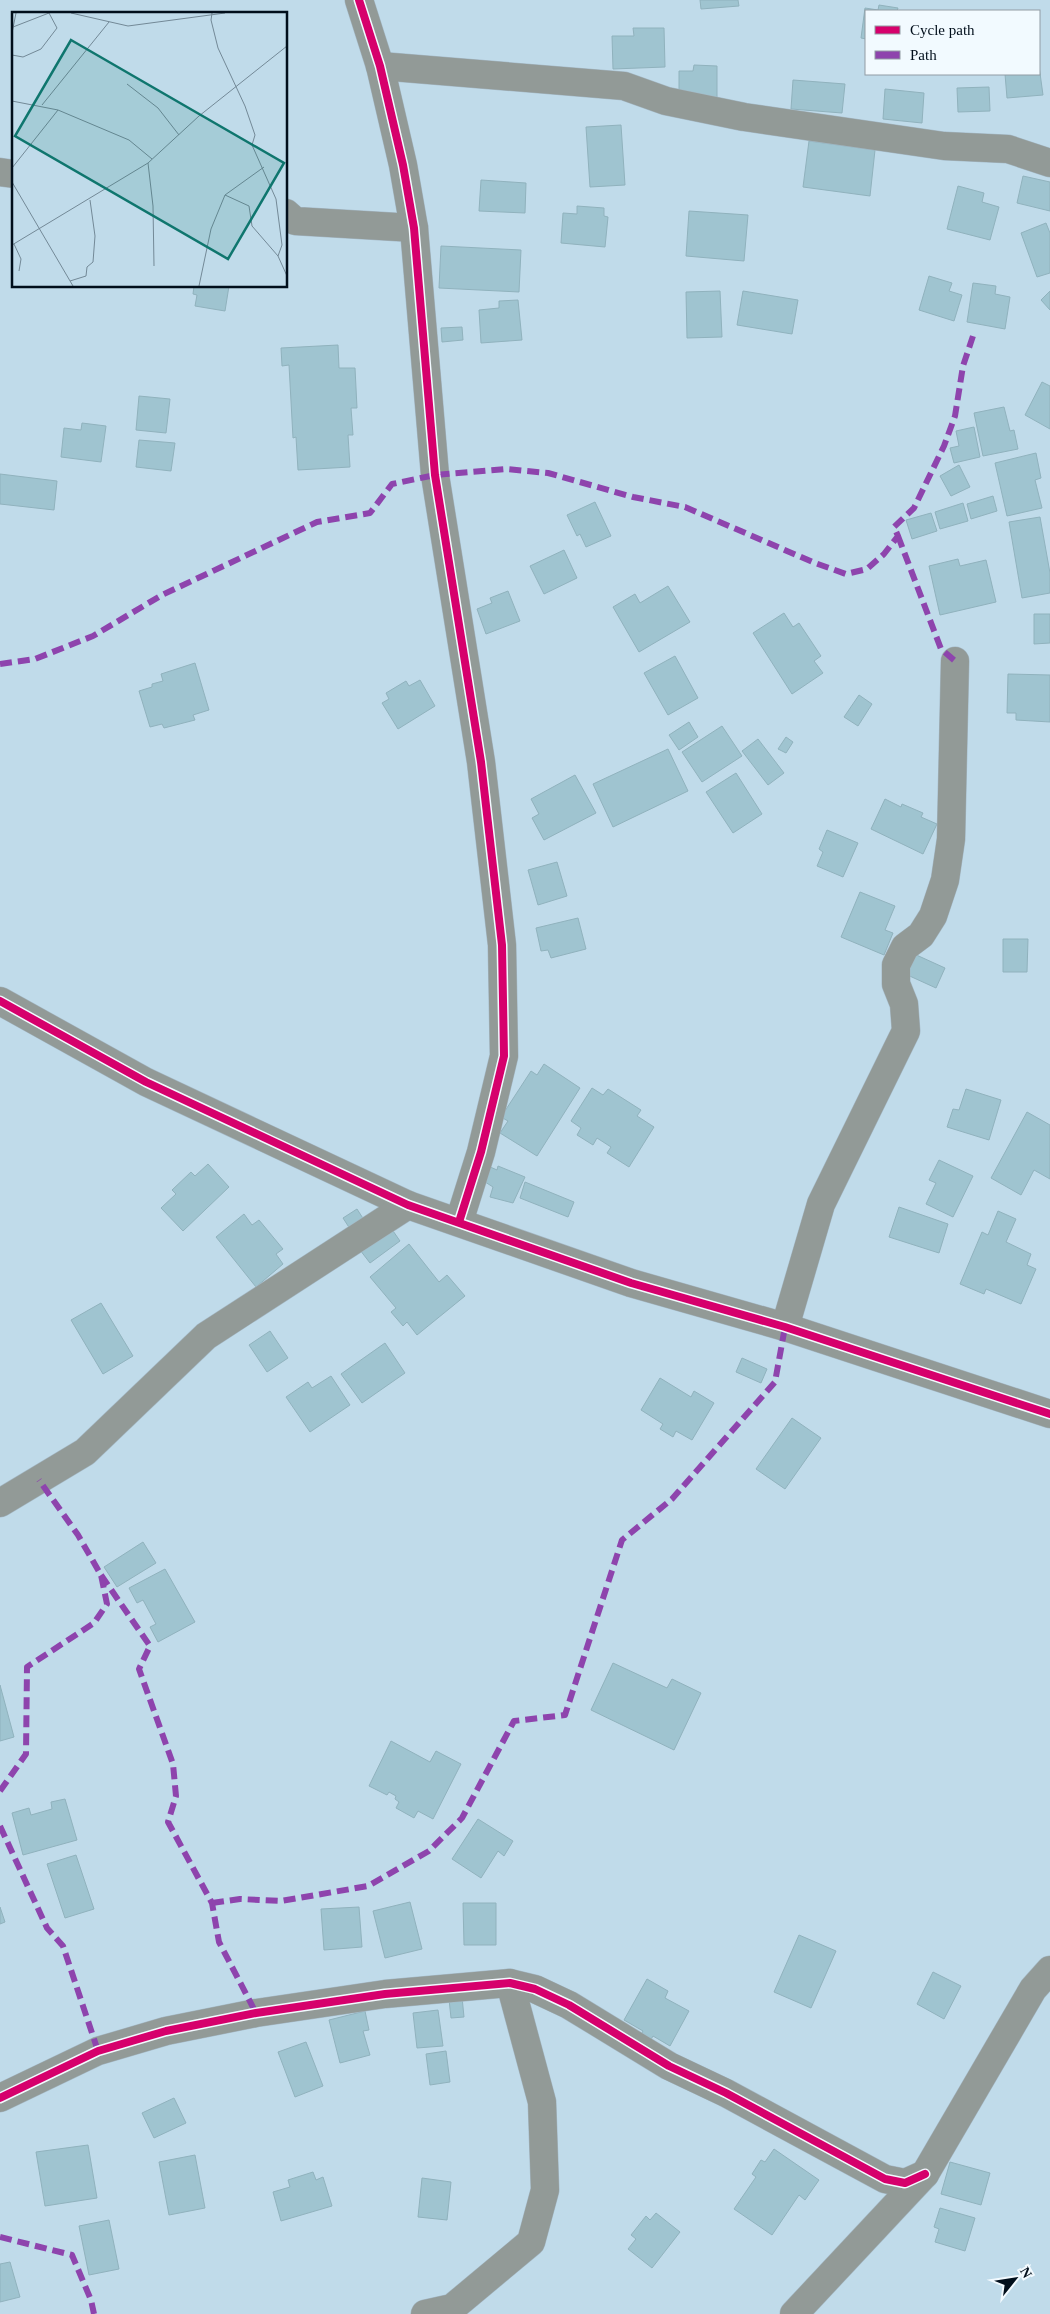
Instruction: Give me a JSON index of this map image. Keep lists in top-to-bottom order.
{
  "legend": ["Cycle path", "Path"],
  "north": "top right"
}
